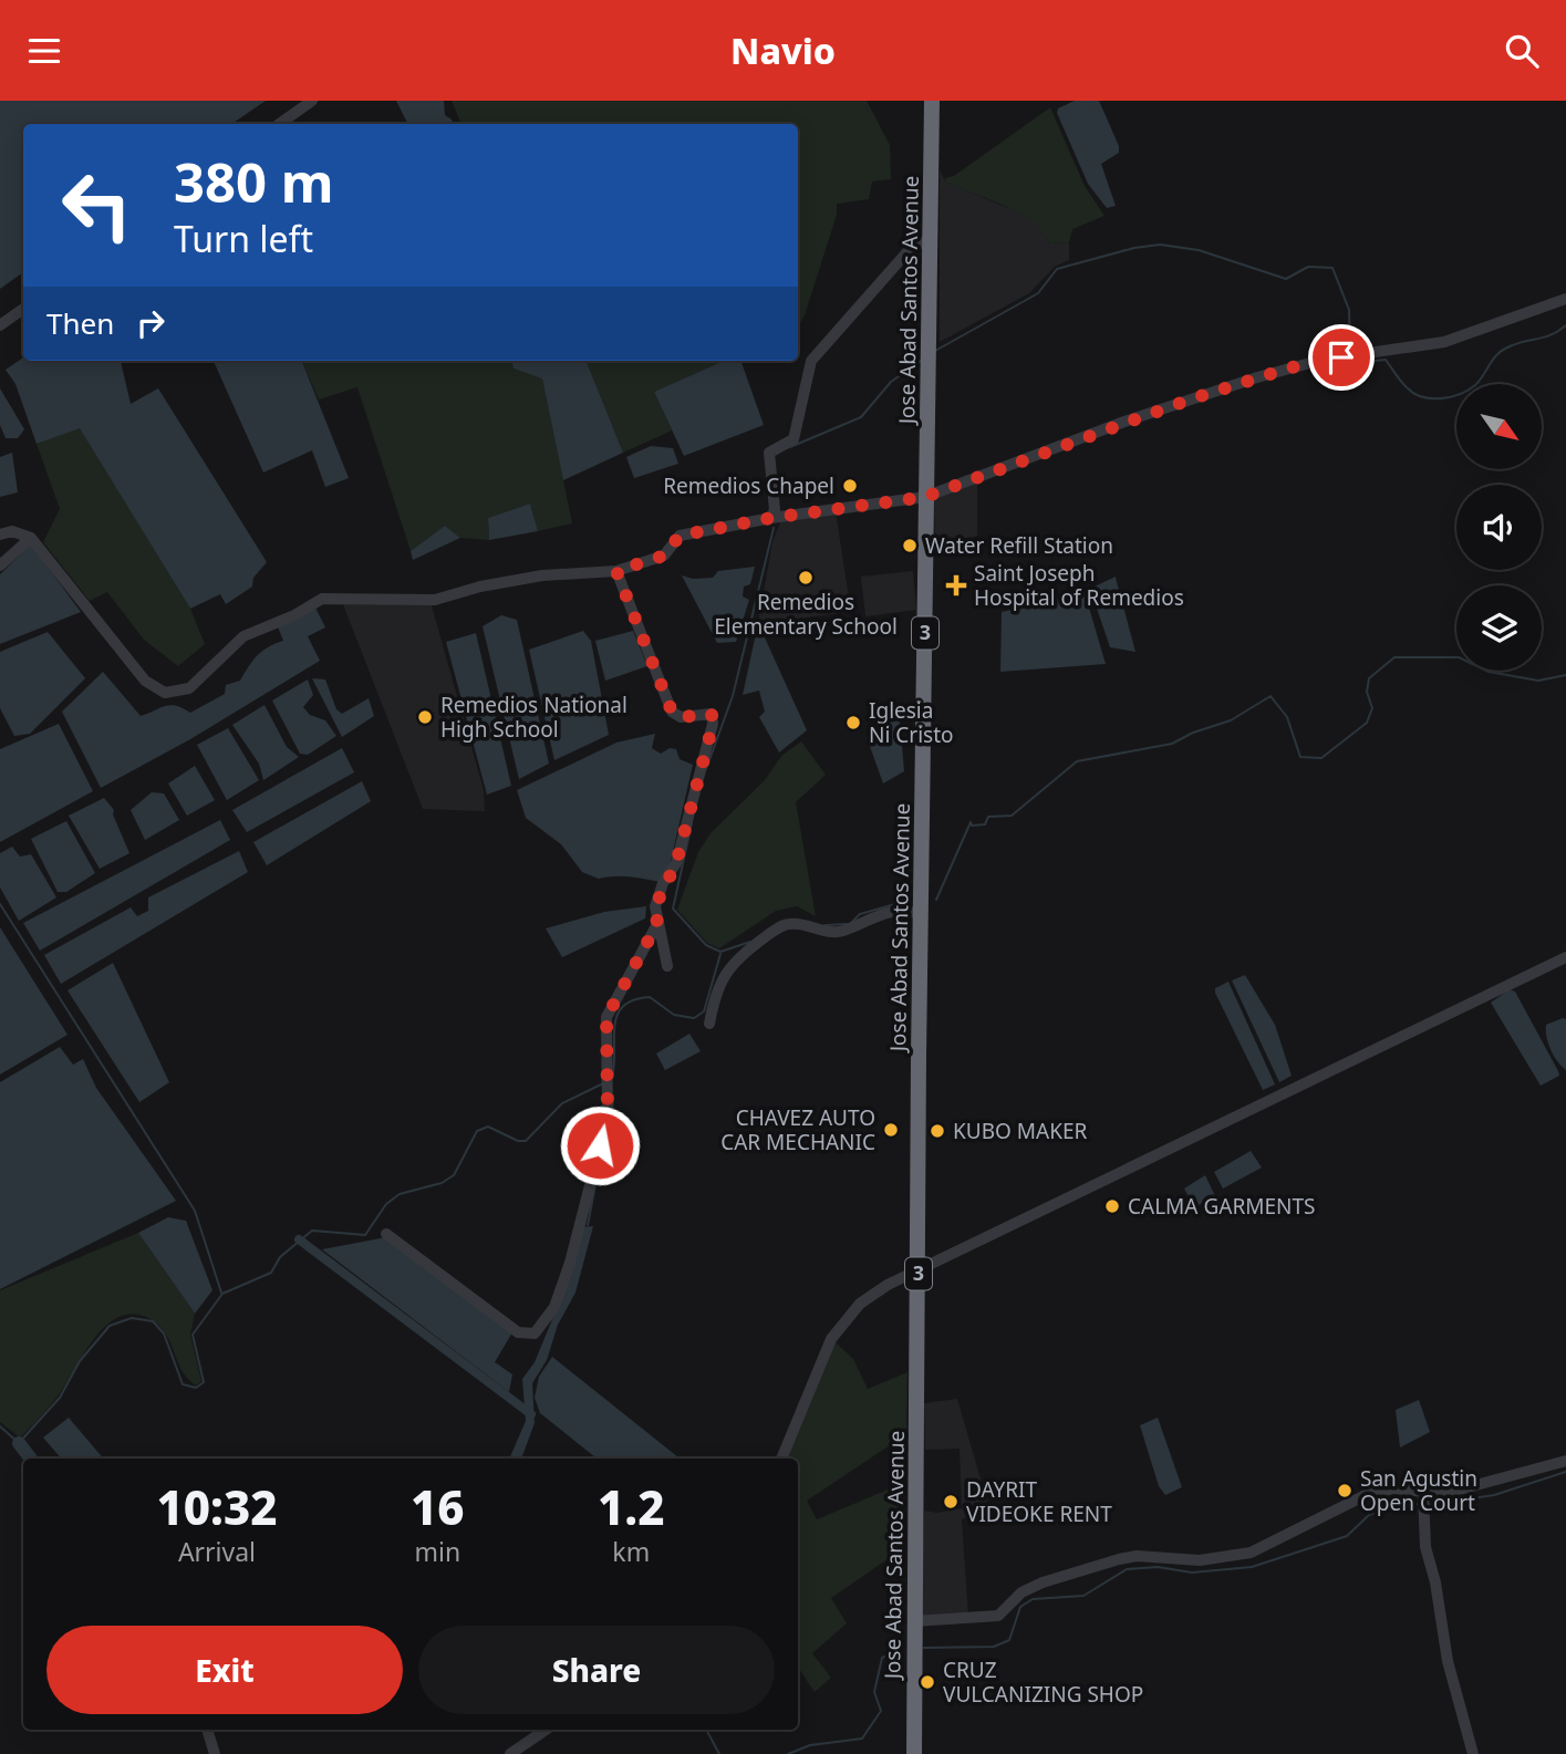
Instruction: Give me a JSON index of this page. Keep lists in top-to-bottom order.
{
  "streets": {
    "highway": ["Jose Abad Santos Avenue", "3"]
  },
  "places": {
    "other": [
      "Remedios Chapel",
      "Water Refill Station",
      "Remedios Elementary School",
      "Remedios National High School",
      "Iglesia Ni Cristo",
      "CHAVEZ AUTO CAR MECHANIC",
      "KUBO MAKER",
      "CALMA GARMENTS",
      "San Agustin Open Court",
      "DAYRIT VIDEOKE RENT",
      "CRUZ VULCANIZING SHOP"
    ],
    "health": ["Saint Joseph Hospital of Remedios"]
  },
  "north": "bottom right",
  "page": {
    "header": "Navio",
    "turn": ["380 m", "Turn left"],
    "then": "Then",
    "eta": [
      "10:32",
      "Arrival",
      "16",
      "min",
      "1.2",
      "km"
    ],
    "buttons": ["Exit", "Share"]
  }
}
